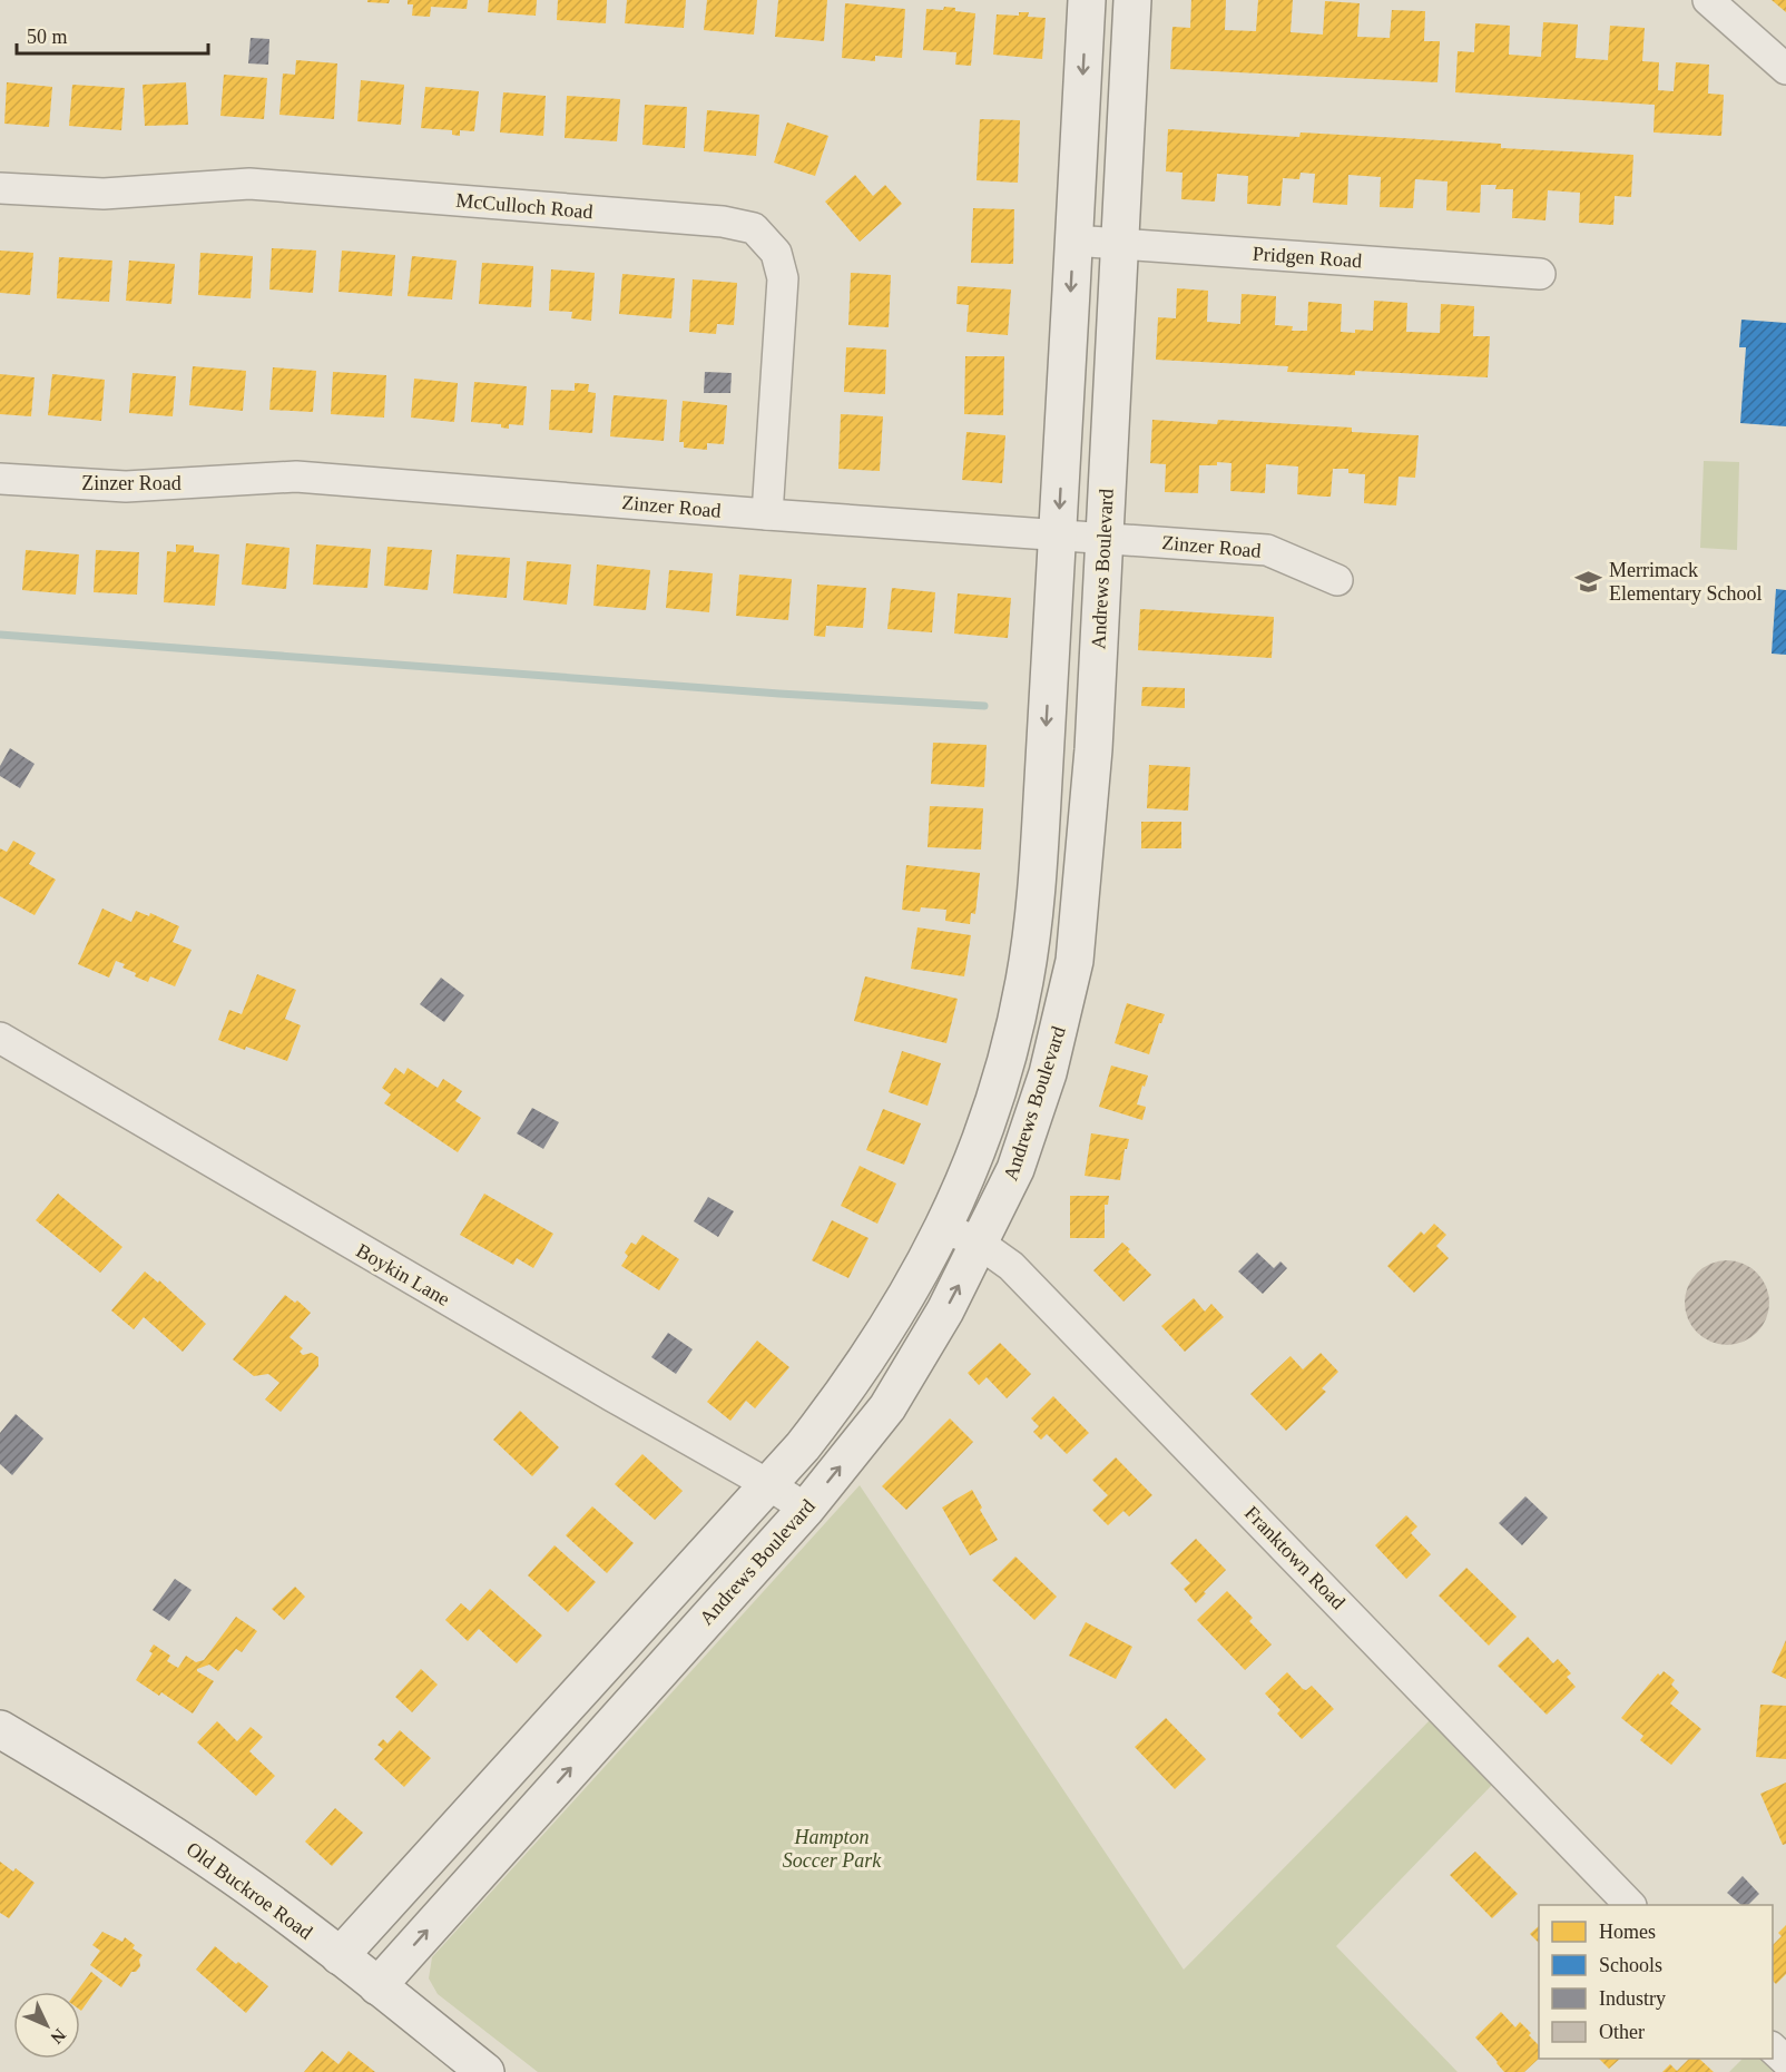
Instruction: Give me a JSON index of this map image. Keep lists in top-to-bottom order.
{
  "streets": {
    "street": [
      "McCulloch Road",
      "Pridgen Road",
      "Zinzer Road",
      "Andrews Boulevard",
      "Boykin Lane",
      "Franktown Road",
      "Old Buckroe Road"
    ]
  },
  "crossings": [
    ["McCulloch Road", "Zinzer Road"],
    ["Pridgen Road", "Andrews Boulevard"],
    ["Zinzer Road", "Andrews Boulevard"],
    ["Andrews Boulevard", "Boykin Lane"],
    ["Andrews Boulevard", "Franktown Road"],
    ["Andrews Boulevard", "Old Buckroe Road"]
  ],
  "parks": ["Hampton Soccer Park"],
  "places": {
    "school or university": ["Merrimack Elementary School"]
  },
  "legend": [
    "Homes",
    "Schools",
    "Industry",
    "Other"
  ],
  "scale_bar": "50 m",
  "north": "bottom right"
}
